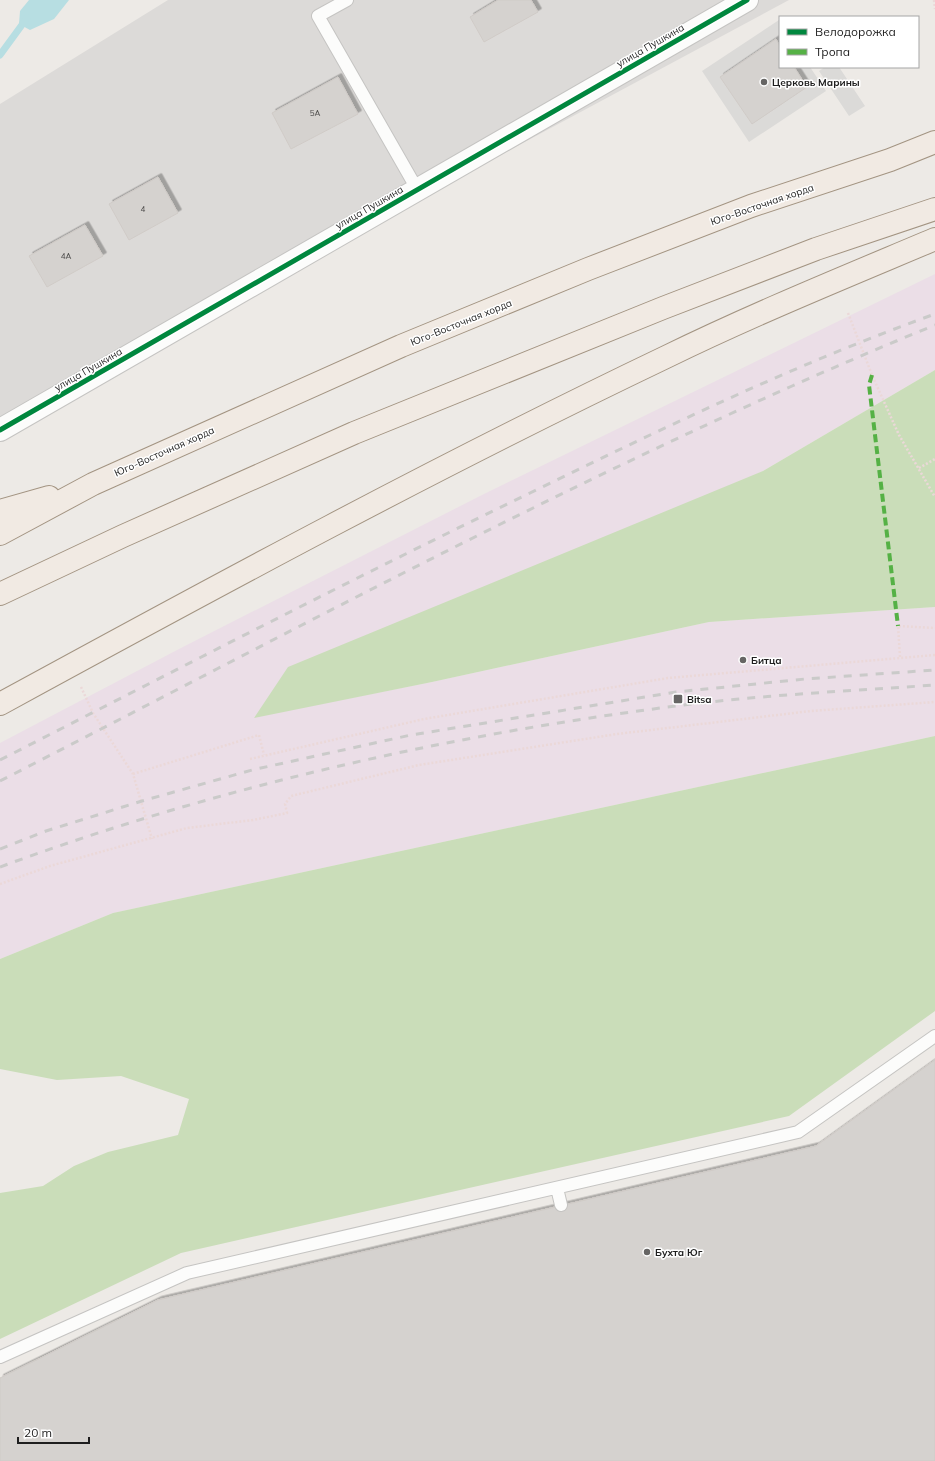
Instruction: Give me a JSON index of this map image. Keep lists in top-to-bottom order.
{
  "streets": {
    "main road": ["Юго-Восточная хорда"],
    "street": ["улица Пушкина"]
  },
  "places": {
    "other": ["Церковь Марины", "Битца", "Бухта Юг"],
    "transit": ["Bitsa"]
  },
  "house_numbers": ["5А", "4", "4А"],
  "legend": ["Велодорожка", "Тропа"],
  "scale_bar": "20 m"
}
